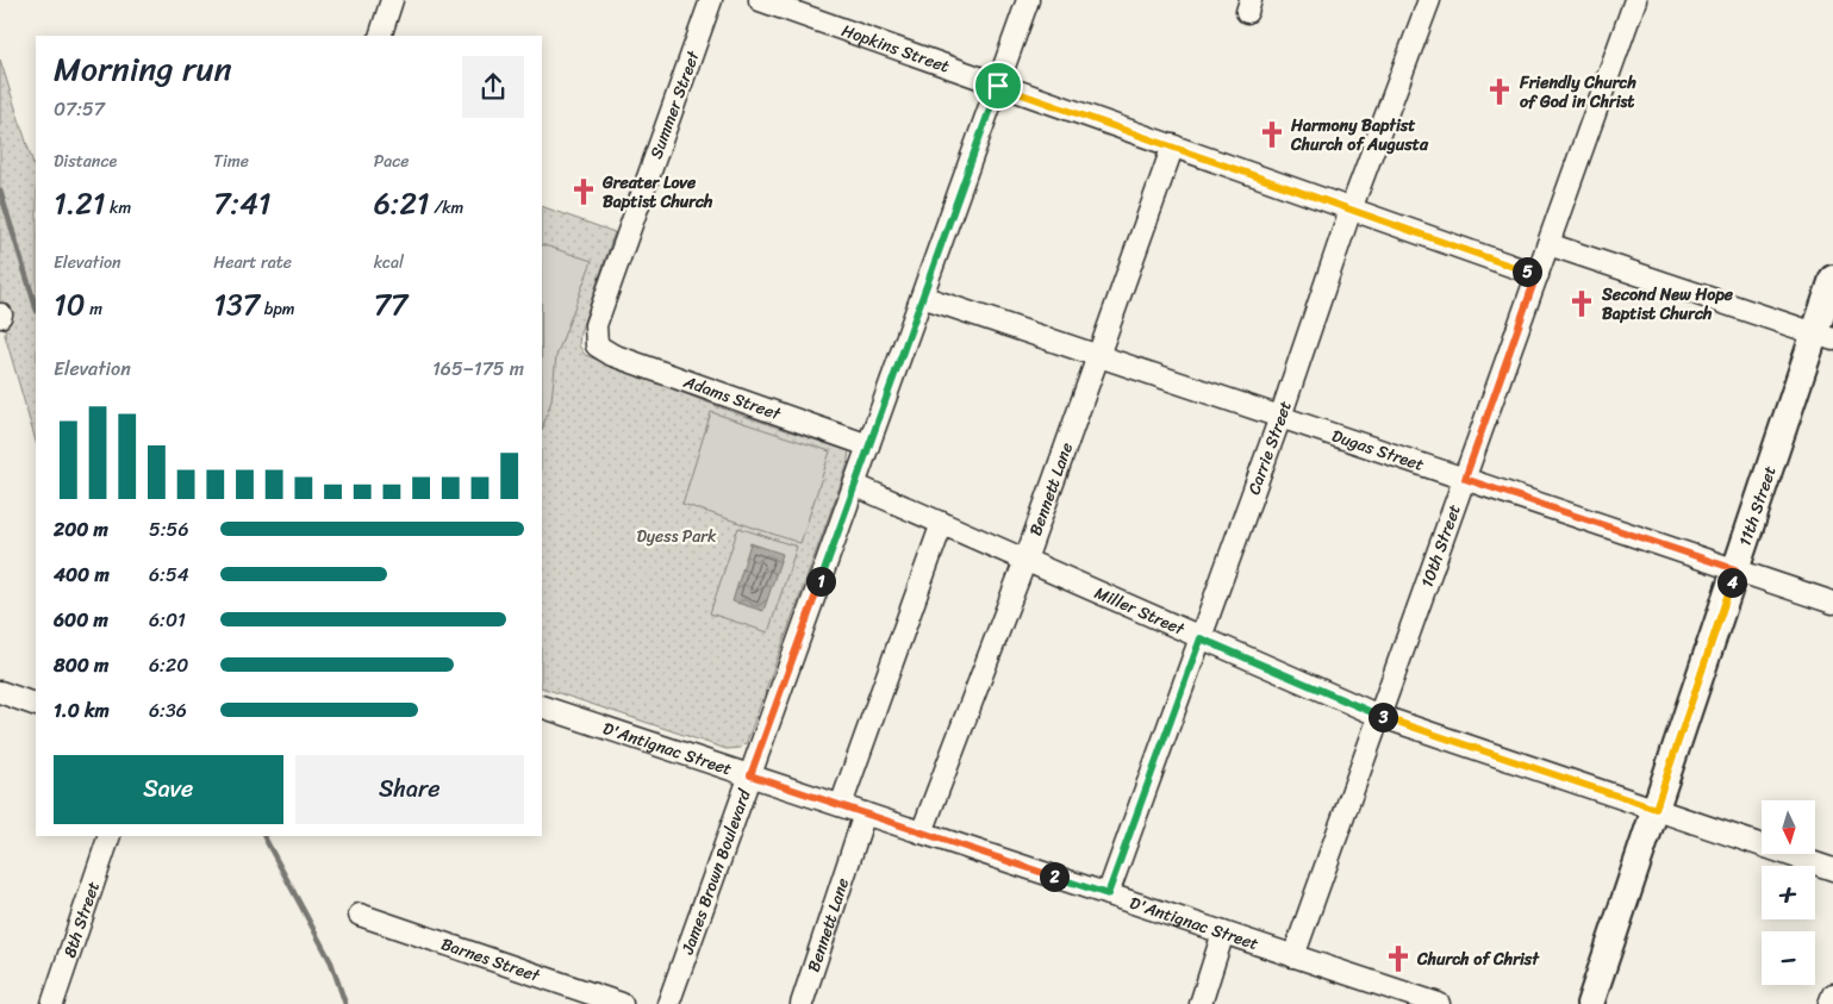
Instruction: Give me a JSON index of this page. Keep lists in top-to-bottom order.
{
  "streets": {
    "main road": ["11th Street"],
    "street": [
      "Hopkins Street",
      "Summer Street",
      "Adams Street",
      "Carrie Street",
      "Dugas Street",
      "Bennett Lane",
      "10th Street",
      "Miller Street",
      "D'Antignac Street",
      "James Brown Boulevard",
      "8th Street",
      "Barnes Street"
    ]
  },
  "crossings": [
    ["Hopkins Street", "Carrie Street"],
    ["Hopkins Street", "Bennett Lane"],
    ["Hopkins Street", "10th Street"],
    ["Hopkins Street", "James Brown Boulevard"],
    ["Summer Street", "Adams Street"],
    ["Adams Street", "James Brown Boulevard"],
    ["Carrie Street", "Dugas Street"],
    ["Carrie Street", "Miller Street"],
    ["Carrie Street", "D'Antignac Street"],
    ["Dugas Street", "Bennett Lane"],
    ["Dugas Street", "11th Street"],
    ["Dugas Street", "10th Street"],
    ["Dugas Street", "James Brown Boulevard"],
    ["Bennett Lane", "Miller Street"],
    ["Bennett Lane", "D'Antignac Street"],
    ["11th Street", "Miller Street"],
    ["10th Street", "Miller Street"],
    ["10th Street", "D'Antignac Street"],
    ["Miller Street", "James Brown Boulevard"],
    ["D'Antignac Street", "James Brown Boulevard"]
  ],
  "parks": ["Dyess Park"],
  "places": {
    "church": [
      "Friendly Church of God in Christ",
      "Harmony Baptist Church of Augusta",
      "Greater Love Baptist Church",
      "Second New Hope Baptist Church",
      "Church of Christ"
    ]
  },
  "north": "bottom",
  "page": {
    "heading": ["Morning run", "07:57"],
    "stats": [
      ["Distance", "1.21 km"],
      ["Time", "7:41"],
      ["Pace", "6:21 /km"],
      ["Elevation", "10 m"],
      ["Heart rate", "137 bpm"],
      ["kcal", "77"]
    ],
    "pins": [
      "5",
      "1",
      "4",
      "3",
      "2"
    ],
    "chart": ["Elevation", "165–175 m"],
    "list": [
      {
        "name": "200 m",
        "note": "5:56"
      },
      {
        "name": "400 m",
        "note": "6:54"
      },
      {
        "name": "600 m",
        "note": "6:01"
      },
      {
        "name": "800 m",
        "note": "6:20"
      },
      {
        "name": "1.0 km",
        "note": "6:36"
      }
    ],
    "buttons": ["Save", "Share"],
    "map_buttons": ["+", "−"]
  }
}
